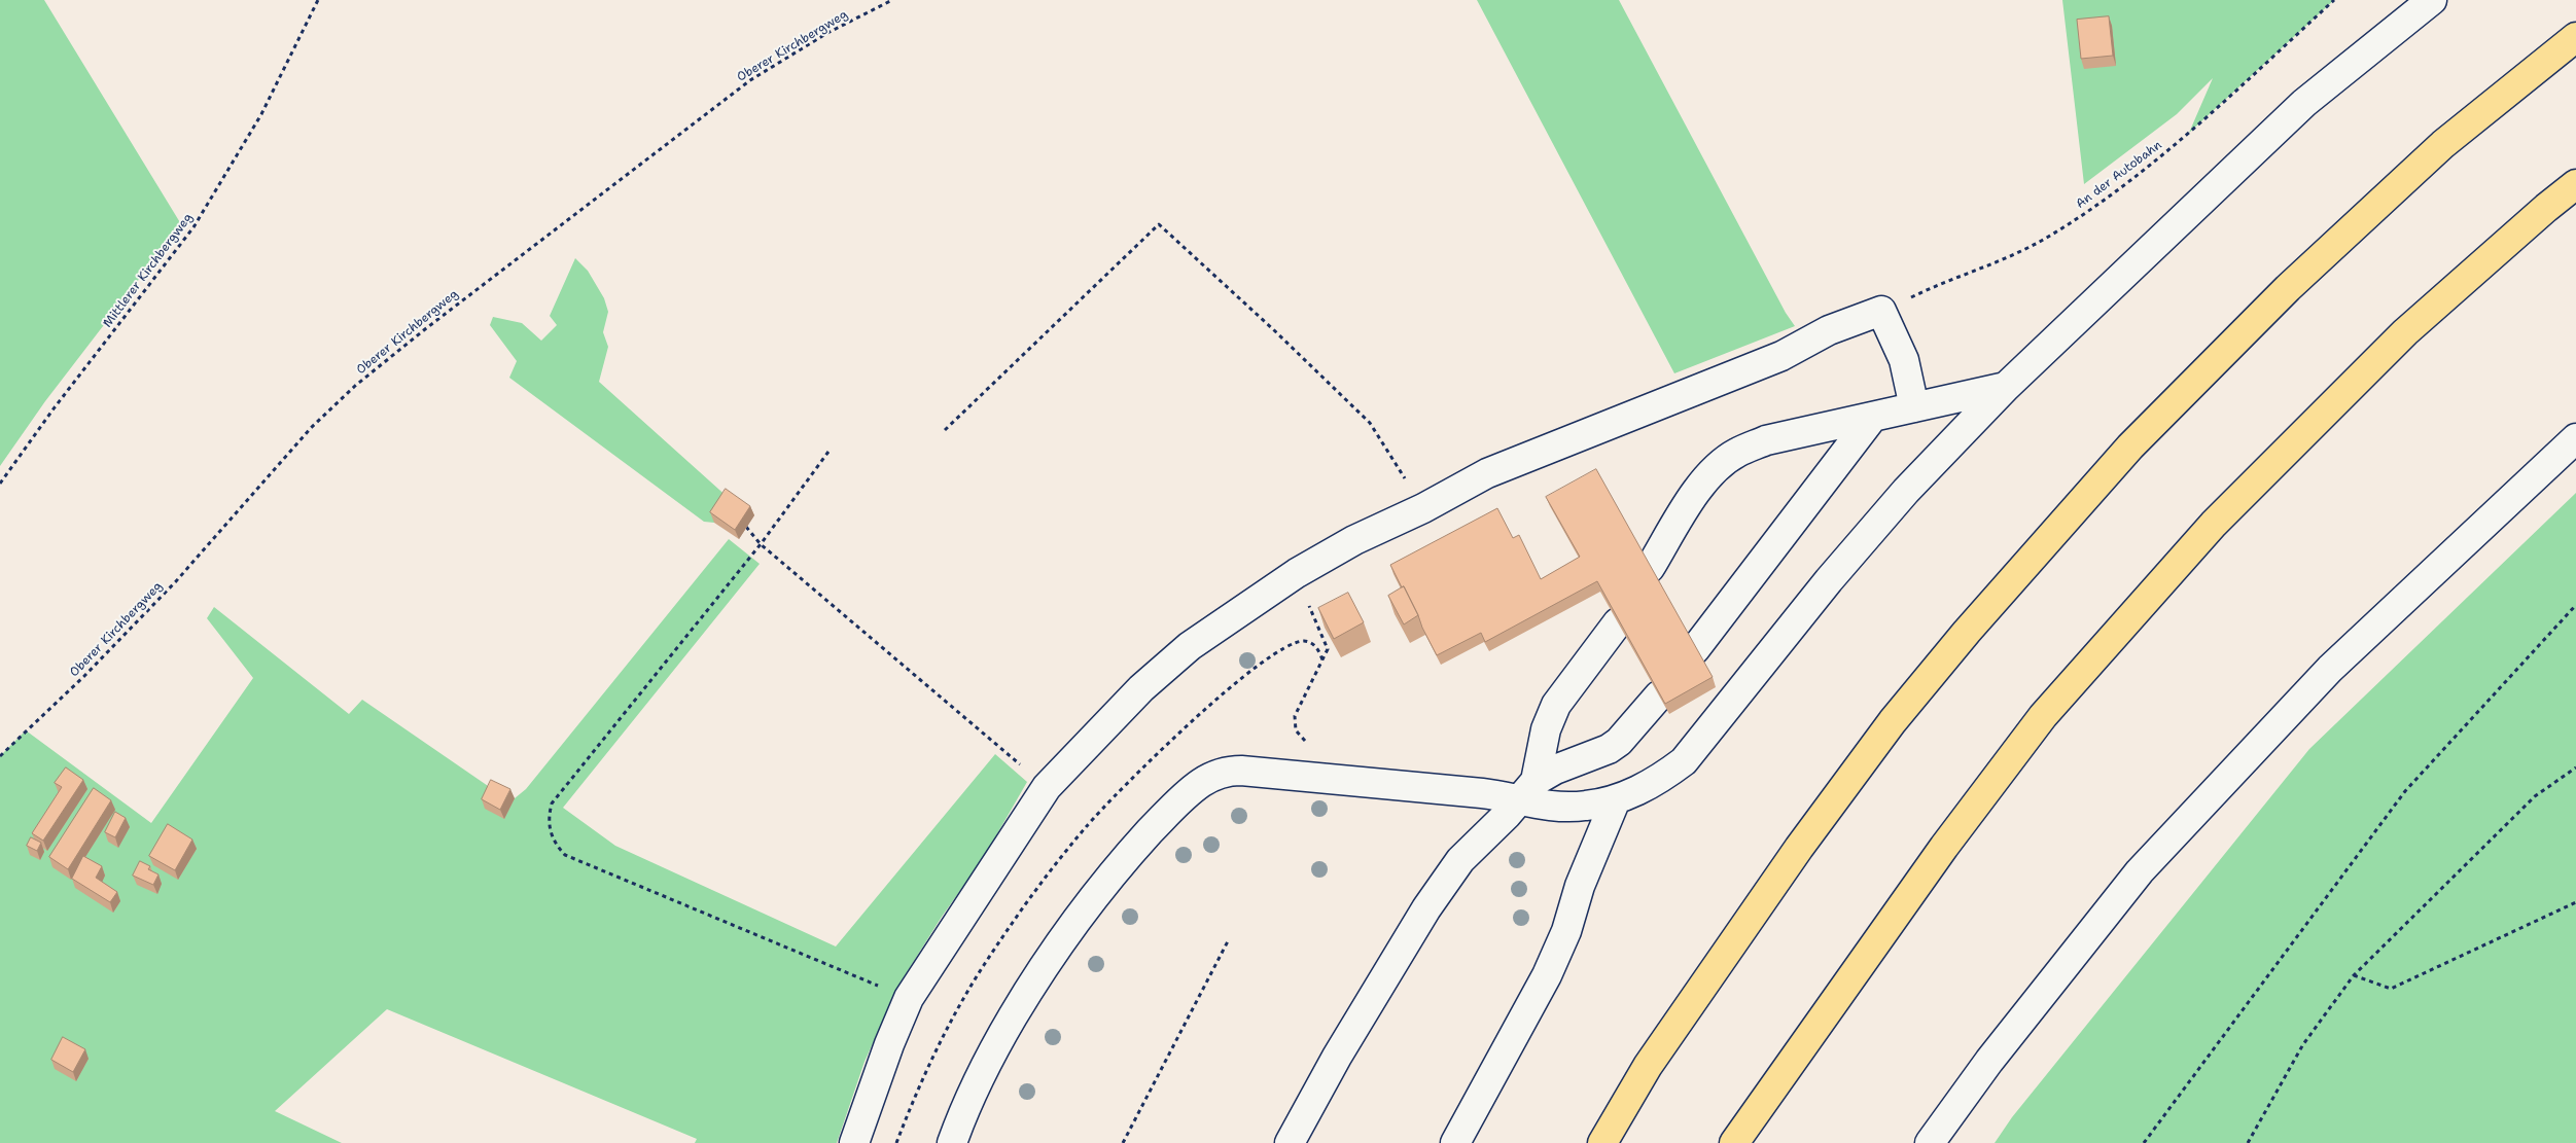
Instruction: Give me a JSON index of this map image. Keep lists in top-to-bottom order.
{
  "streets": {
    "path": ["Oberer Kirchbergweg", "An der Autobahn", "Mittlerer Kirchbergweg"]
  }
}
